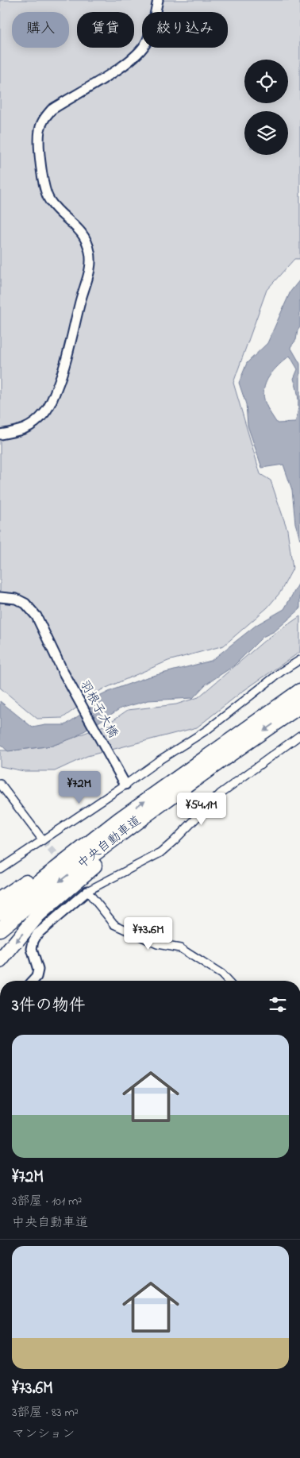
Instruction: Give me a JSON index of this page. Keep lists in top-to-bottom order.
{
  "streets": {
    "highway": ["中央自動車道"],
    "street": ["羽根子大橋"]
  },
  "page": {
    "chip": ["購入", "賃貸", "絞り込み"],
    "price": ["¥72M", "¥54.1M", "¥73.6M"],
    "heading": "3件の物件",
    "list": [
      {
        "name": "¥72M",
        "note": "3部屋 · 101 m² · 中央自動車道"
      },
      {
        "name": "¥73.6M",
        "note": "3部屋 · 83 m² · マンション"
      }
    ]
  }
}
